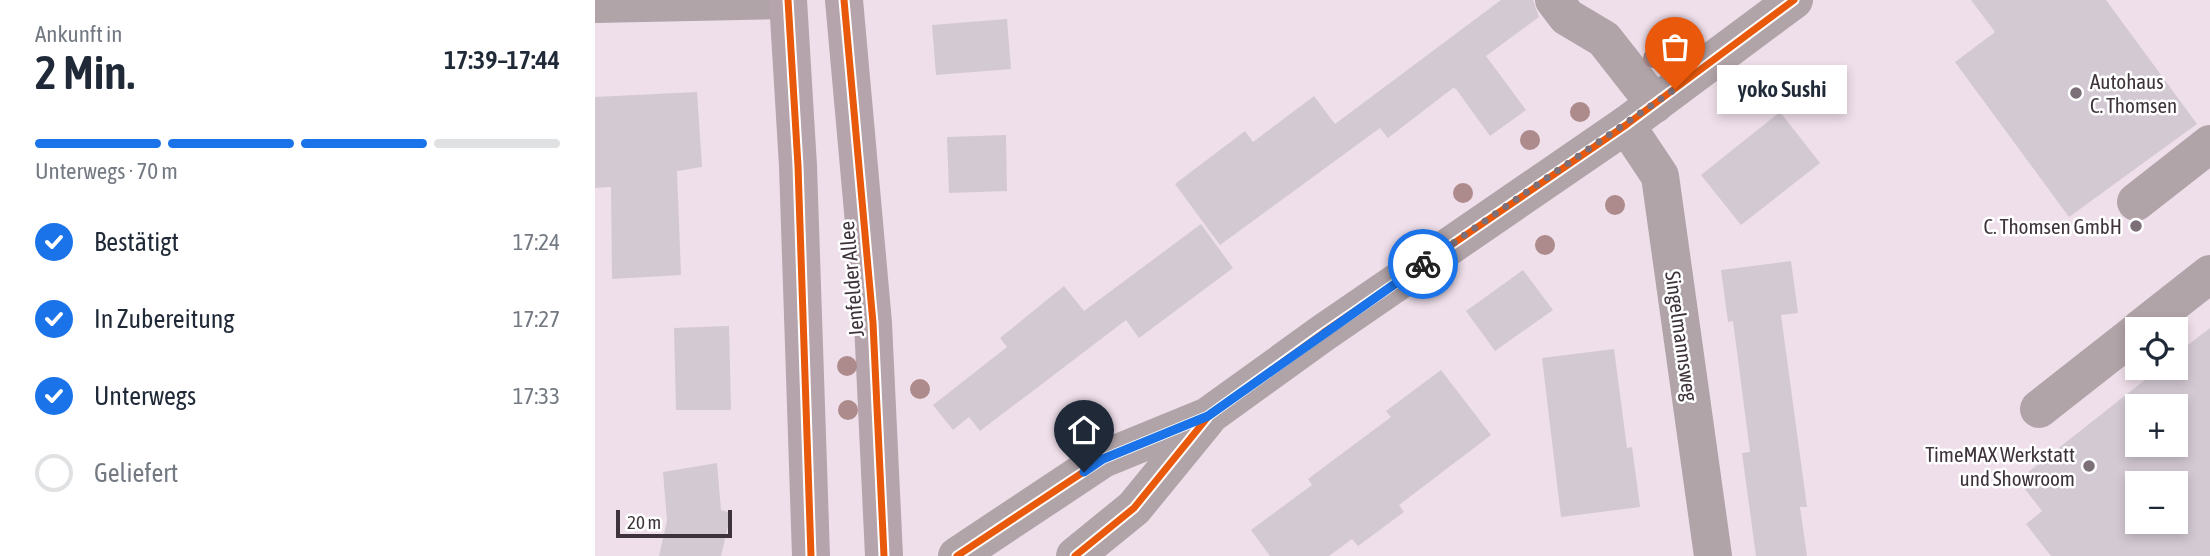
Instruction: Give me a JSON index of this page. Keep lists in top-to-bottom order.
{
  "streets": {
    "main road": ["Jenfelder Allee"],
    "street": ["Singelmannsweg"]
  },
  "places": [
    "yoko Sushi",
    "Autohaus C. Thomsen",
    "C. Thomsen GmbH",
    "TimeMAX Werkstatt und Showroom"
  ],
  "scale_bar": "20 m",
  "page": {
    "heading": ["2 Min.", "Ankunft in", "17:39–17:44"],
    "bubble": "yoko Sushi",
    "bar": "Unterwegs · 70 m",
    "list": [
      ["Bestätigt", "17:24"],
      ["In Zubereitung", "17:27"],
      ["Unterwegs", "17:33"],
      "Geliefert"
    ],
    "map_buttons": ["+", "−"],
    "scale": "20 m"
  }
}
